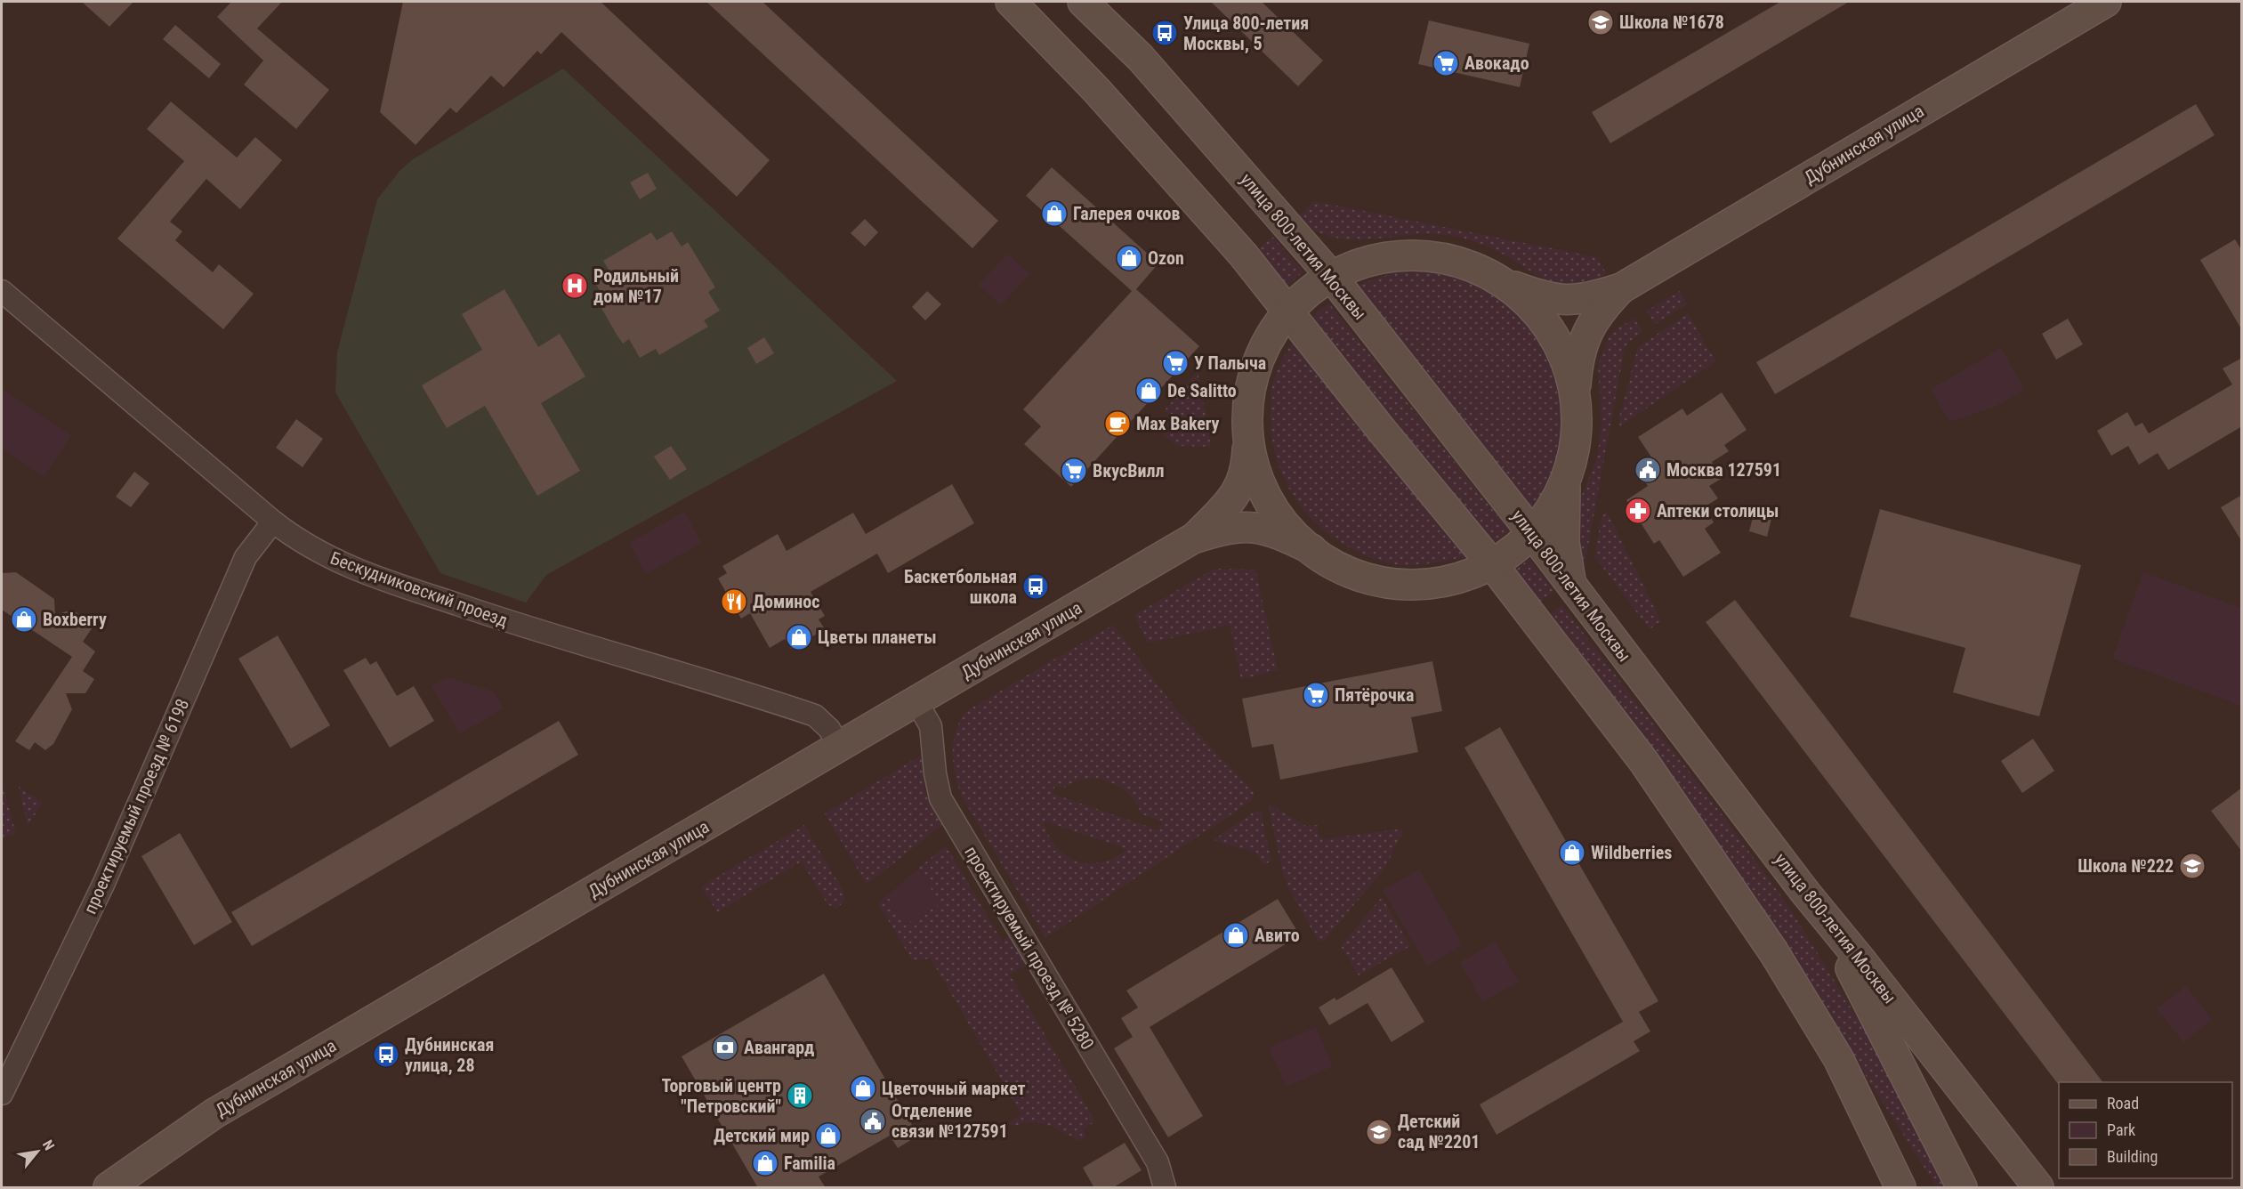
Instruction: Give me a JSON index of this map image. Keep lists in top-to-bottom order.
{
  "streets": {
    "main road": ["Дубнинская улица", "улица 800-летия Москвы"],
    "street": ["Бескудниковский проезд", "проектируемый проезд № 6198", "проектируемый проезд № 5280"]
  },
  "crossings": [
    ["Дубнинская улица", "Бескудниковский проезд"],
    ["Дубнинская улица", "проектируемый проезд № 5280"],
    ["Бескудниковский проезд", "проектируемый проезд № 6198"]
  ],
  "places": {
    "school or university": ["Школа №1678", "Школа №222", "Детский сад №2201"],
    "bus stop": ["Улица 800-летия Москвы, 5", "Баскетбольная школа", "Дубнинская улица, 28"],
    "supermarket": [
      "Авокадо",
      "У Палыча",
      "ВкусВилл",
      "Пятёрочка"
    ],
    "shop": [
      "Галерея очков",
      "Ozon",
      "De Salitto",
      "Boxberry",
      "Цветы планеты",
      "Wildberries",
      "Авито",
      "Цветочный маркет",
      "Детский мир",
      "Familia"
    ],
    "hospital": ["Родильный дом №17"],
    "cafe": ["Max Bakery"],
    "public building": ["Москва 127591", "Отделение связи №127591"],
    "pharmacy": ["Аптеки столицы"],
    "restaurant": ["Доминос"],
    "bank": ["Авангард"],
    "building": ["Торговый центр \"Петровский\""]
  },
  "legend": ["Road", "Park", "Building"],
  "north": "top right"
}
